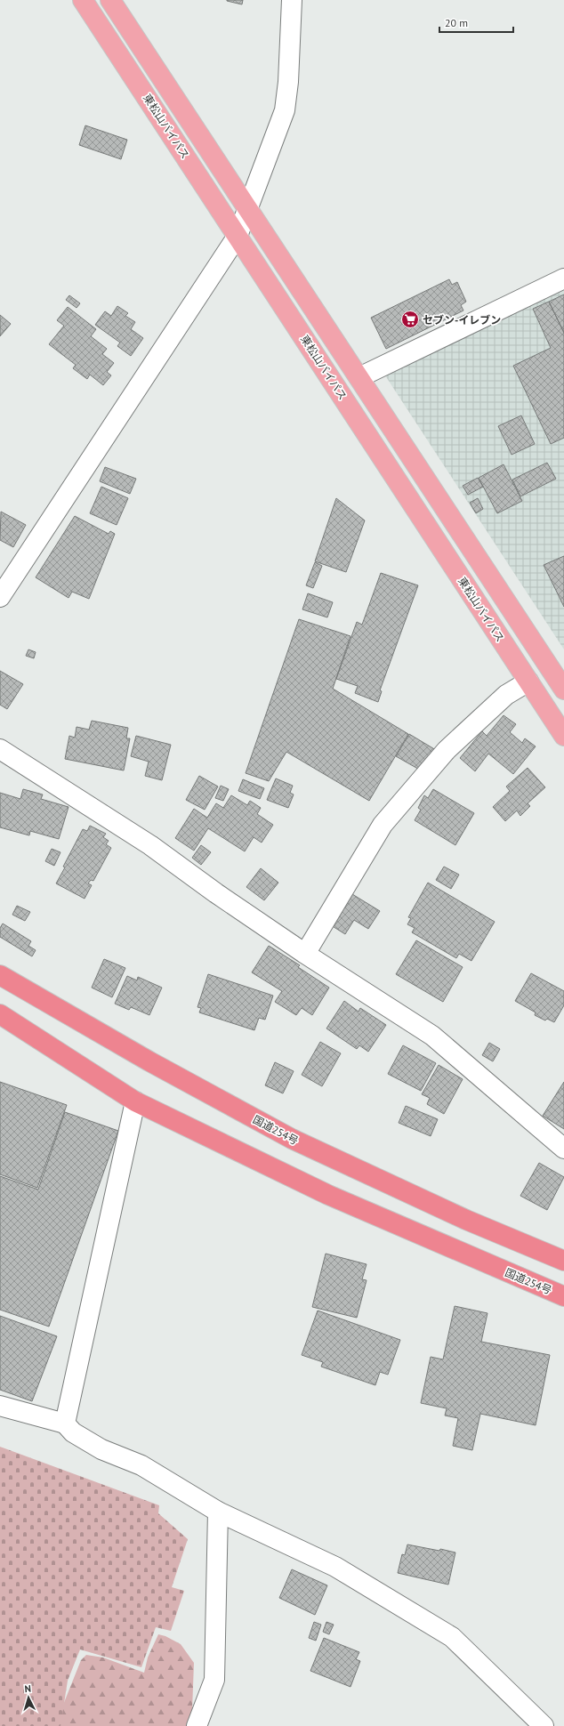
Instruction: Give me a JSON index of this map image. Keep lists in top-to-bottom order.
{
  "streets": {
    "highway": ["国道254号"],
    "main road": ["東松山バイパス"]
  },
  "places": {
    "supermarket": ["セブン-イレブン"]
  },
  "scale_bar": "20 m",
  "north": "top"
}
